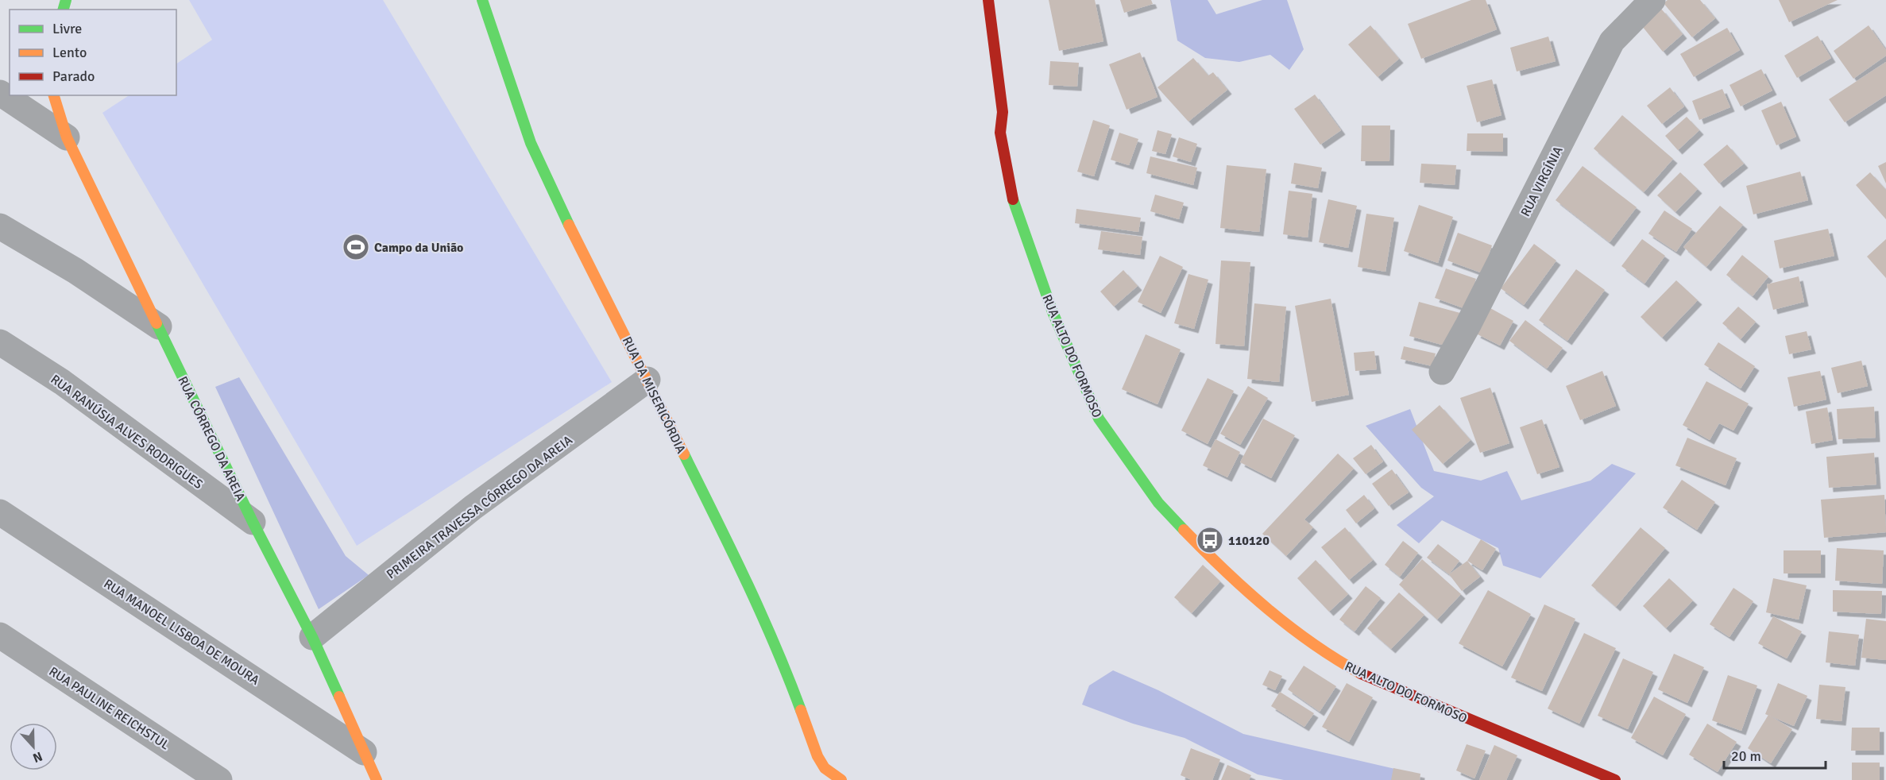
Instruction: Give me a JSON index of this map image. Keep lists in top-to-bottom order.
{
  "streets": {
    "street": [
      "RUA VIRGÍNIA",
      "RUA ALTO DO FORMOSO",
      "RUA DA MISERICÓRDIA",
      "RUA RANÚSIA ALVES RODRIGUES",
      "RUA CÓRREGO DA AREIA",
      "PRIMEIRA TRAVESSA CÓRREGO DA AREIA",
      "RUA MANOEL LISBOA DE MOURA",
      "RUA PAULINE REICHSTUL"
    ]
  },
  "crossings": [
    ["RUA DA MISERICÓRDIA", "PRIMEIRA TRAVESSA CÓRREGO DA AREIA"],
    ["RUA RANÚSIA ALVES RODRIGUES", "RUA CÓRREGO DA AREIA"],
    ["RUA CÓRREGO DA AREIA", "PRIMEIRA TRAVESSA CÓRREGO DA AREIA"],
    ["RUA CÓRREGO DA AREIA", "RUA MANOEL LISBOA DE MOURA"]
  ],
  "places": {
    "sports": ["Campo da União"],
    "bus stop": ["110120"]
  },
  "legend": ["Livre", "Lento", "Parado"],
  "scale_bar": "20 m",
  "north": "bottom"
}
